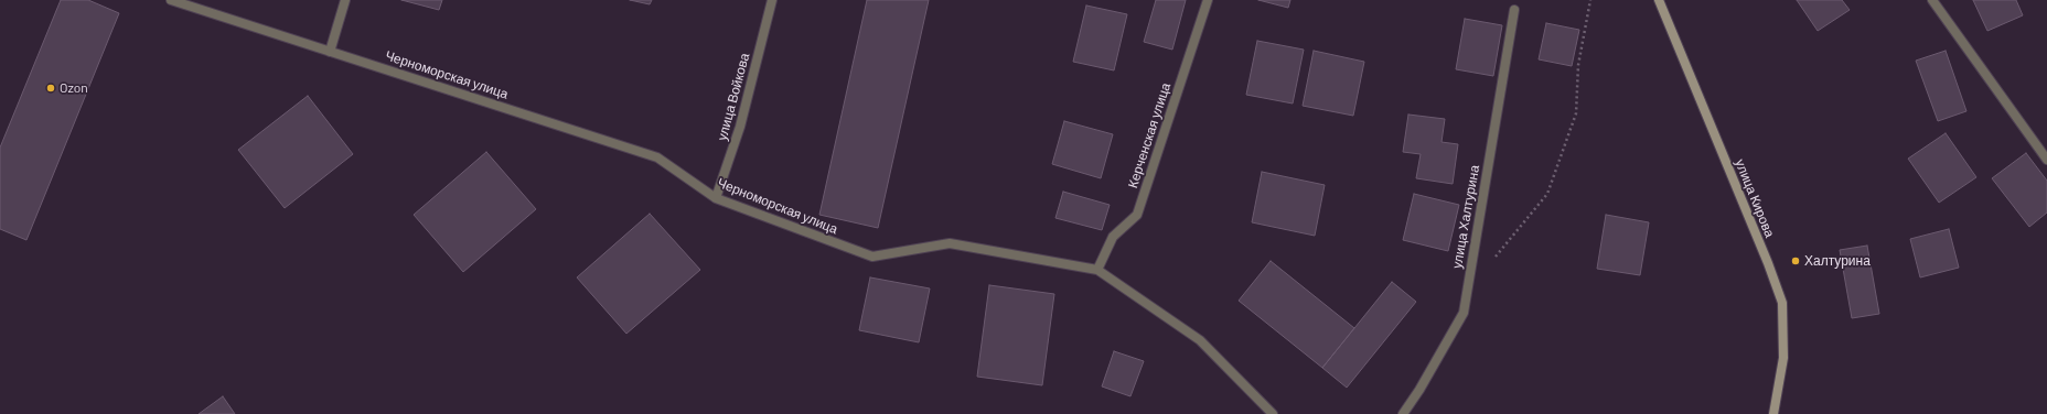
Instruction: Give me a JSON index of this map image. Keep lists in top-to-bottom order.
{
  "streets": {
    "main road": ["улица Кирова"],
    "street": [
      "Черноморская улица",
      "улица Войкова",
      "Керченская улица",
      "улица Халтурина"
    ]
  },
  "crossings": [
    ["Черноморская улица", "улица Войкова"],
    ["Черноморская улица", "Керченская улица"]
  ],
  "places": ["Ozon", "Халтурина"]
}
